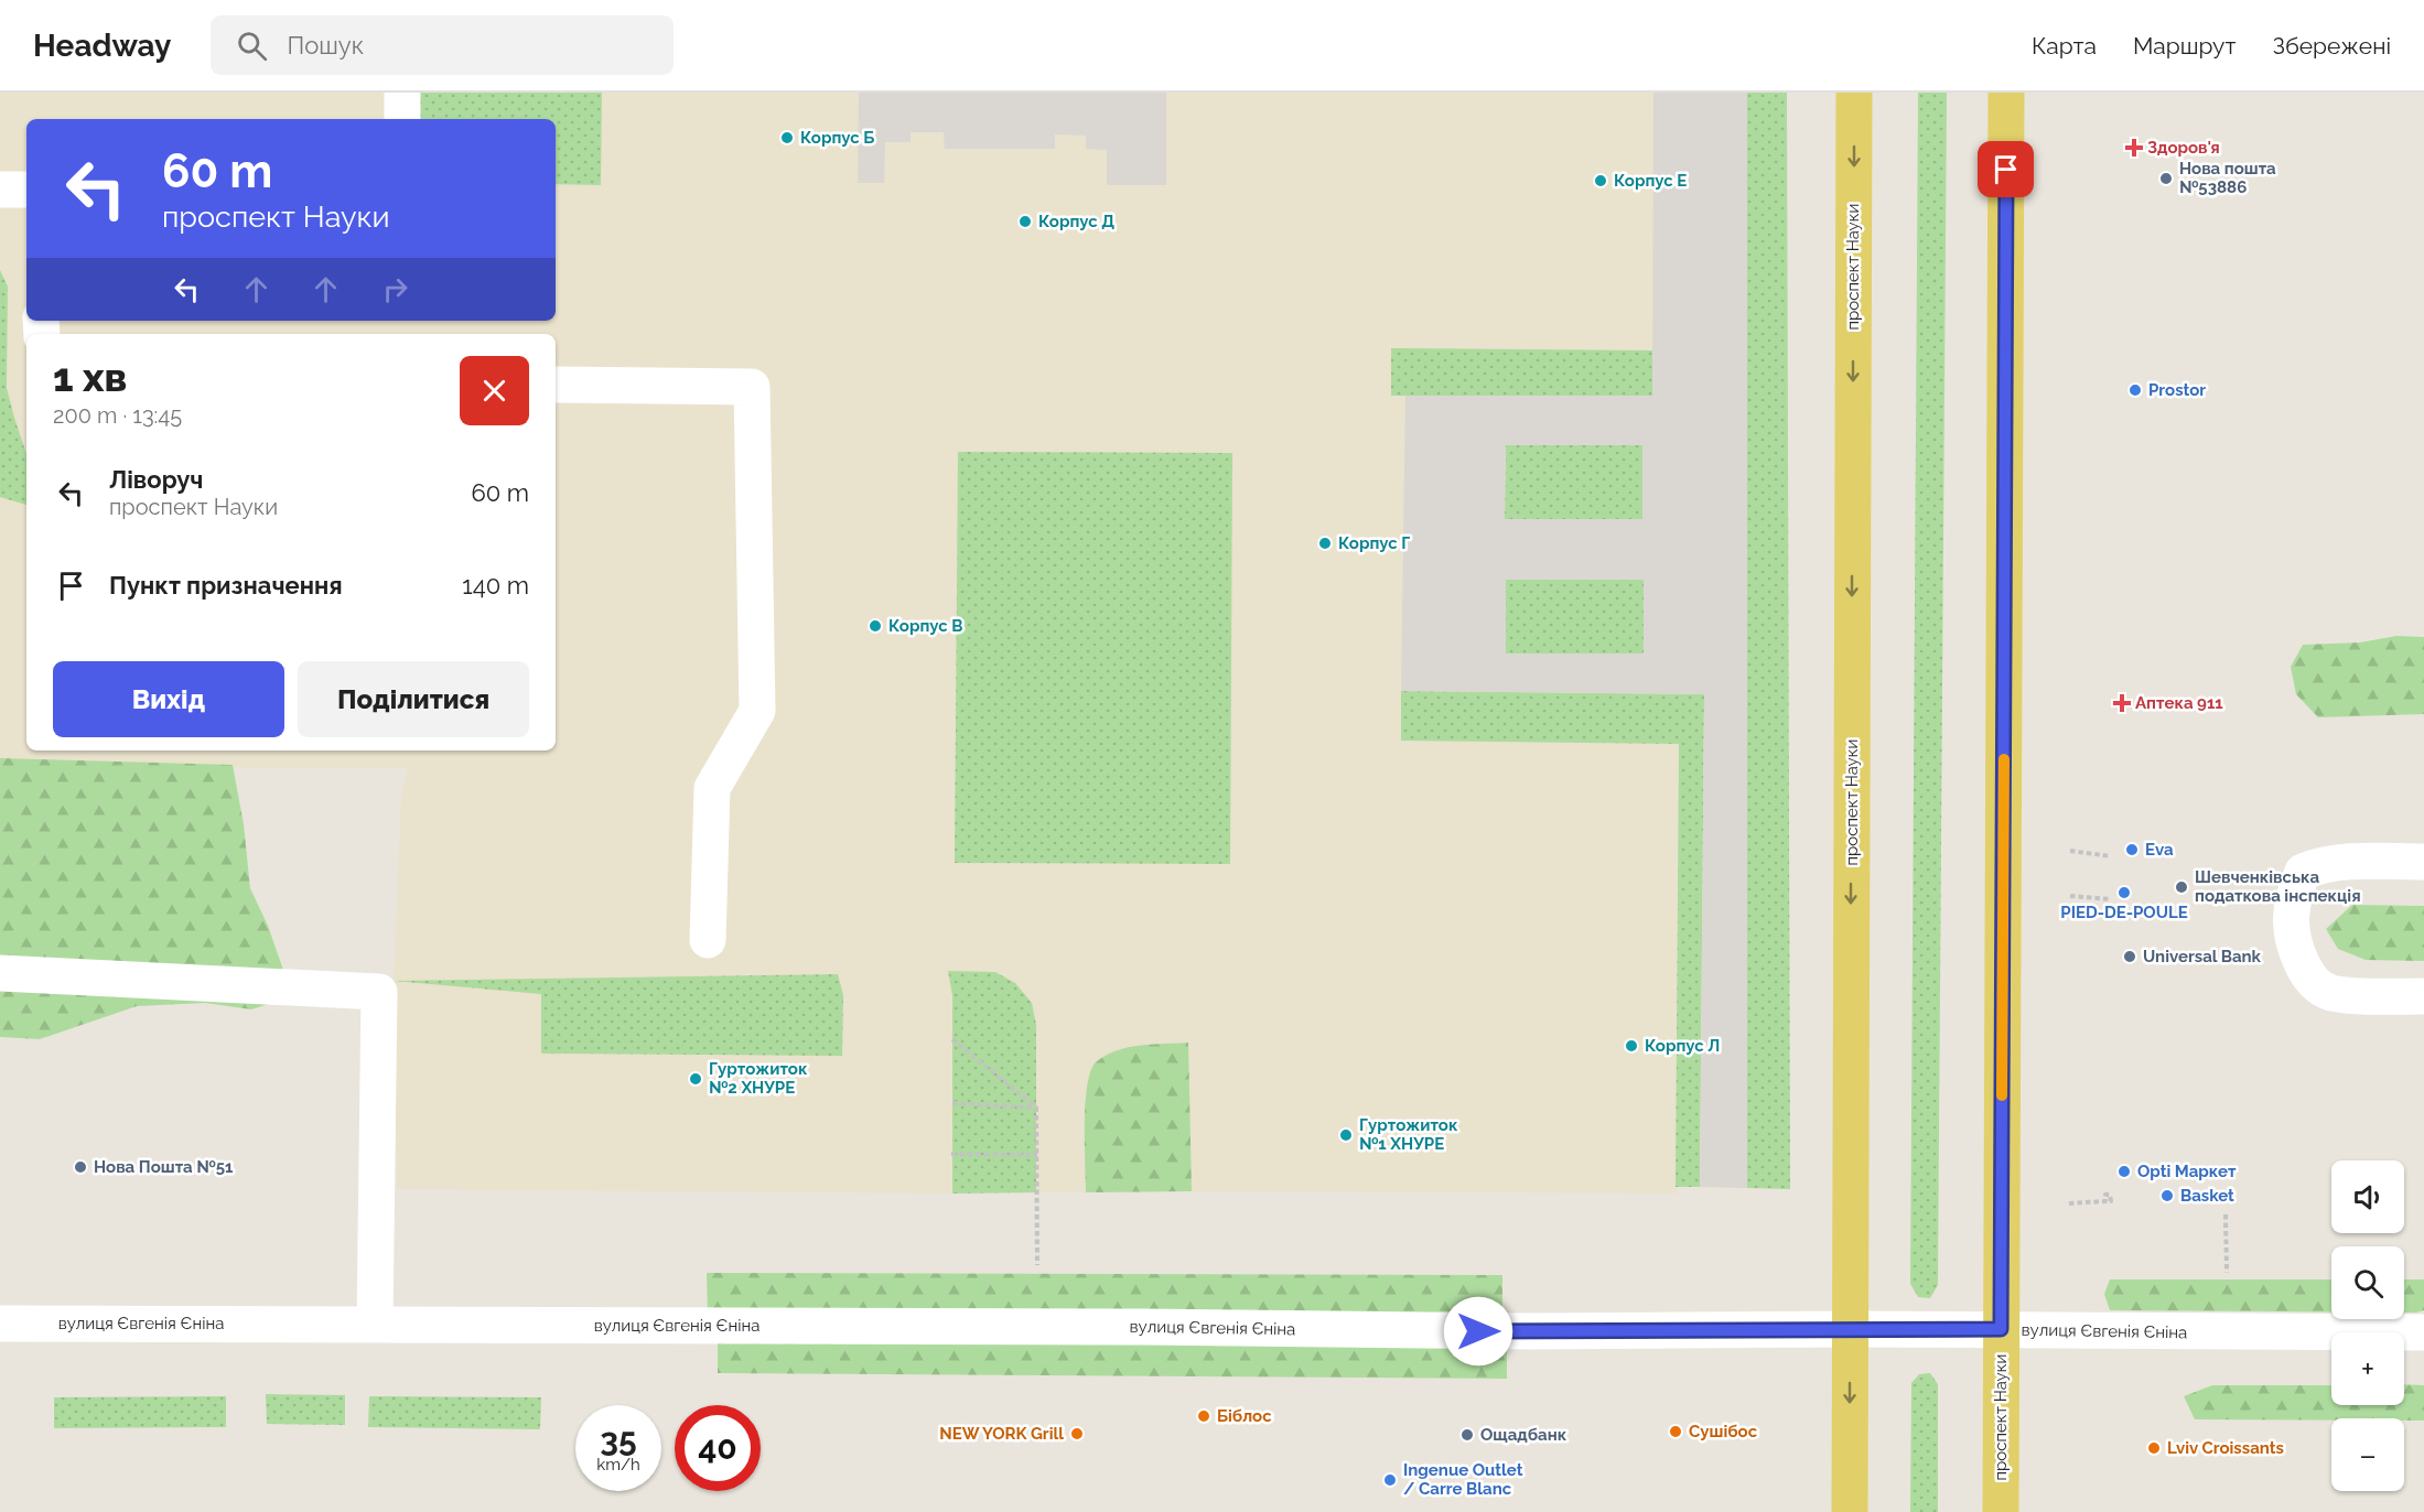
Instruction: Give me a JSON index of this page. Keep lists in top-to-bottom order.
{
  "streets": {
    "main road": ["проспект Науки"],
    "street": ["вулиця Євгенія Єніна"]
  },
  "crossings": [
    ["проспект Науки", "вулиця Євгенія Єніна"]
  ],
  "places": {
    "other": [
      "Корпус Б",
      "Нова пошта №53886",
      "Корпус E",
      "Корпус Д",
      "Prostor",
      "Корпус Г",
      "Корпус В",
      "Eva",
      "Шевченківська податкова інспекція",
      "PIED-DE-POULE",
      "Universal Bank",
      "Корпус Л",
      "Гуртожиток №2 ХНУРЕ",
      "Гуртожиток №1 ХНУРЕ",
      "Нова Пошта №51",
      "Opti Маркет",
      "Basket",
      "Біблос",
      "Сушібос",
      "NEW YORK Grill",
      "Ощадбанк",
      "Lviv Croissants",
      "Ingenue Outlet / Carre Blanc"
    ],
    "health": ["Здоров'я", "Аптека 911"]
  },
  "page": {
    "header": "Headway",
    "search": "Пошук",
    "nav": ["Карта", "Маршрут", "Збережені"],
    "turn": ["60 m", "проспект Науки"],
    "heading": ["1 хв", "200 m · 13:45"],
    "list": [
      {
        "name": "Ліворуч",
        "note": "проспект Науки",
        "value": "60 m"
      },
      {
        "name": "Пункт призначення",
        "value": "140 m"
      }
    ],
    "buttons": ["Вихід", "Поділитися"],
    "map_buttons": ["+", "−"],
    "speed": "35 km/h",
    "limit": "40"
  }
}
